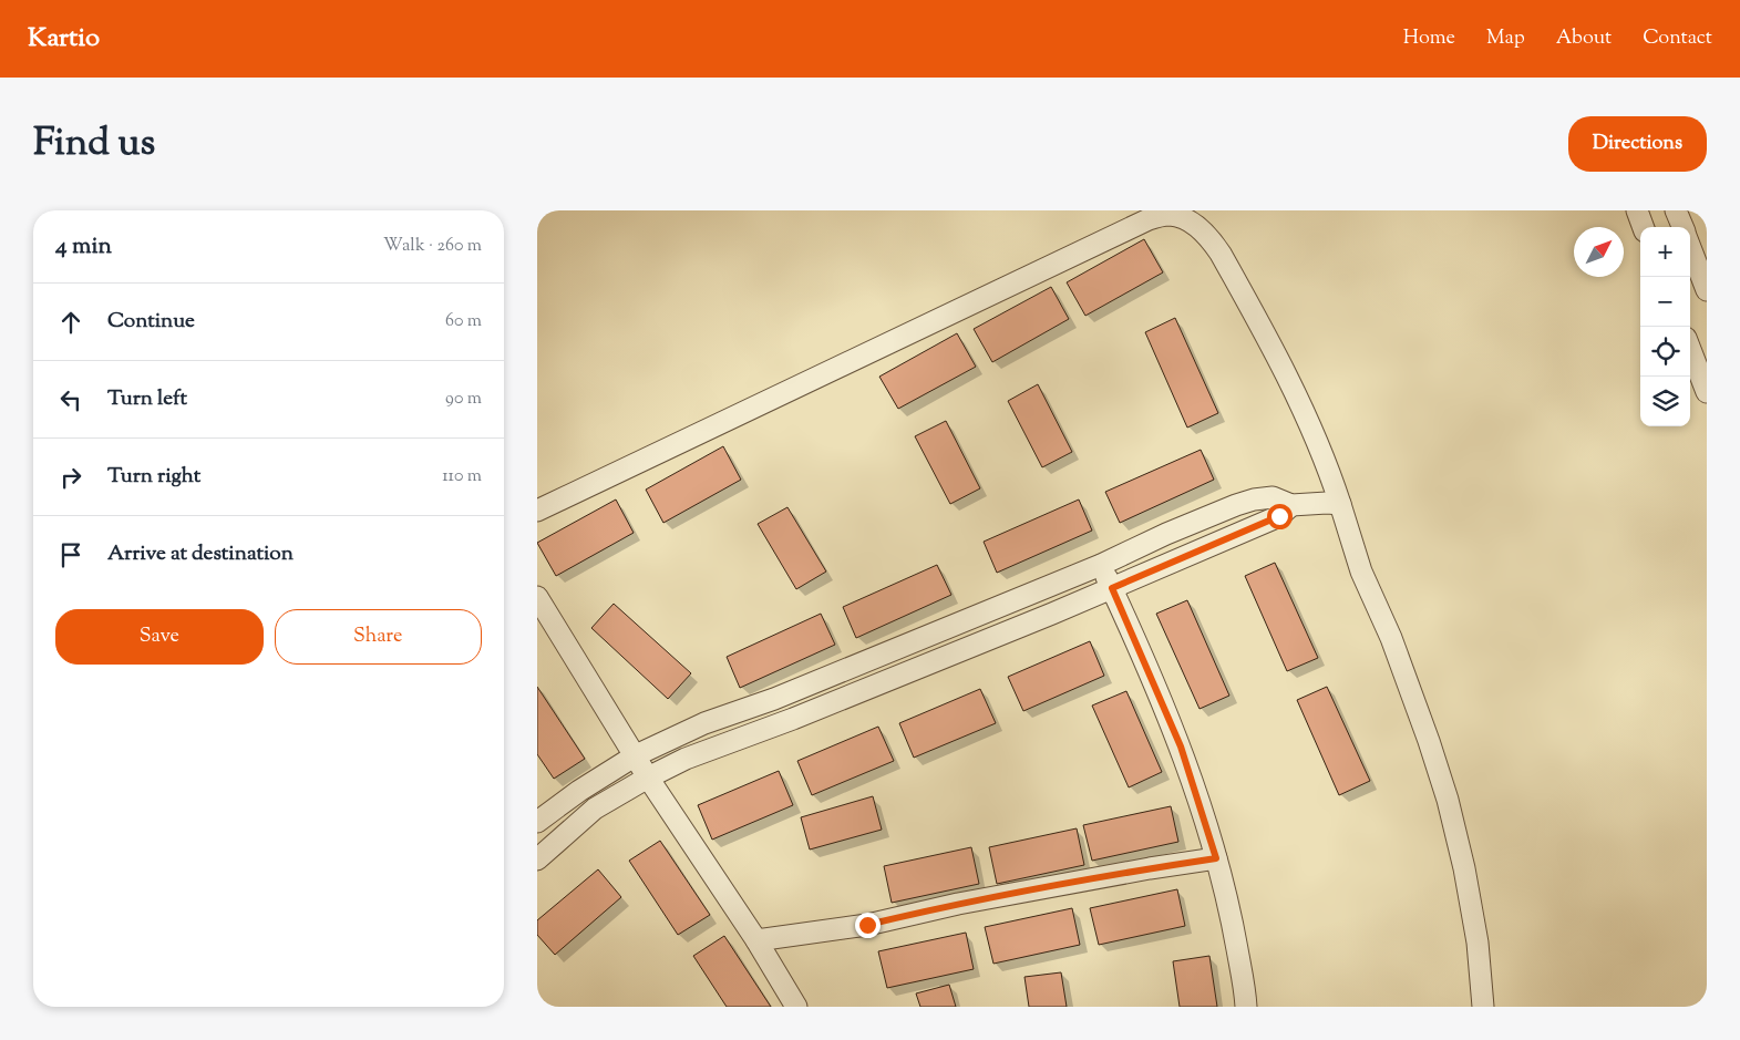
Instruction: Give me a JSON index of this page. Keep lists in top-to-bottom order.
{
  "north": "top right",
  "page": {
    "header": "Kartio",
    "nav": [
      "Home",
      "Map",
      "About",
      "Contact"
    ],
    "title": "Find us",
    "buttons": [
      "Directions",
      ["Save", "Share"]
    ],
    "heading": ["4 min", "Walk · 260 m"],
    "map_buttons": ["+", "−"],
    "list": [
      ["Continue", "60 m"],
      ["Turn left", "90 m"],
      ["Turn right", "110 m"],
      "Arrive at destination"
    ]
  }
}
